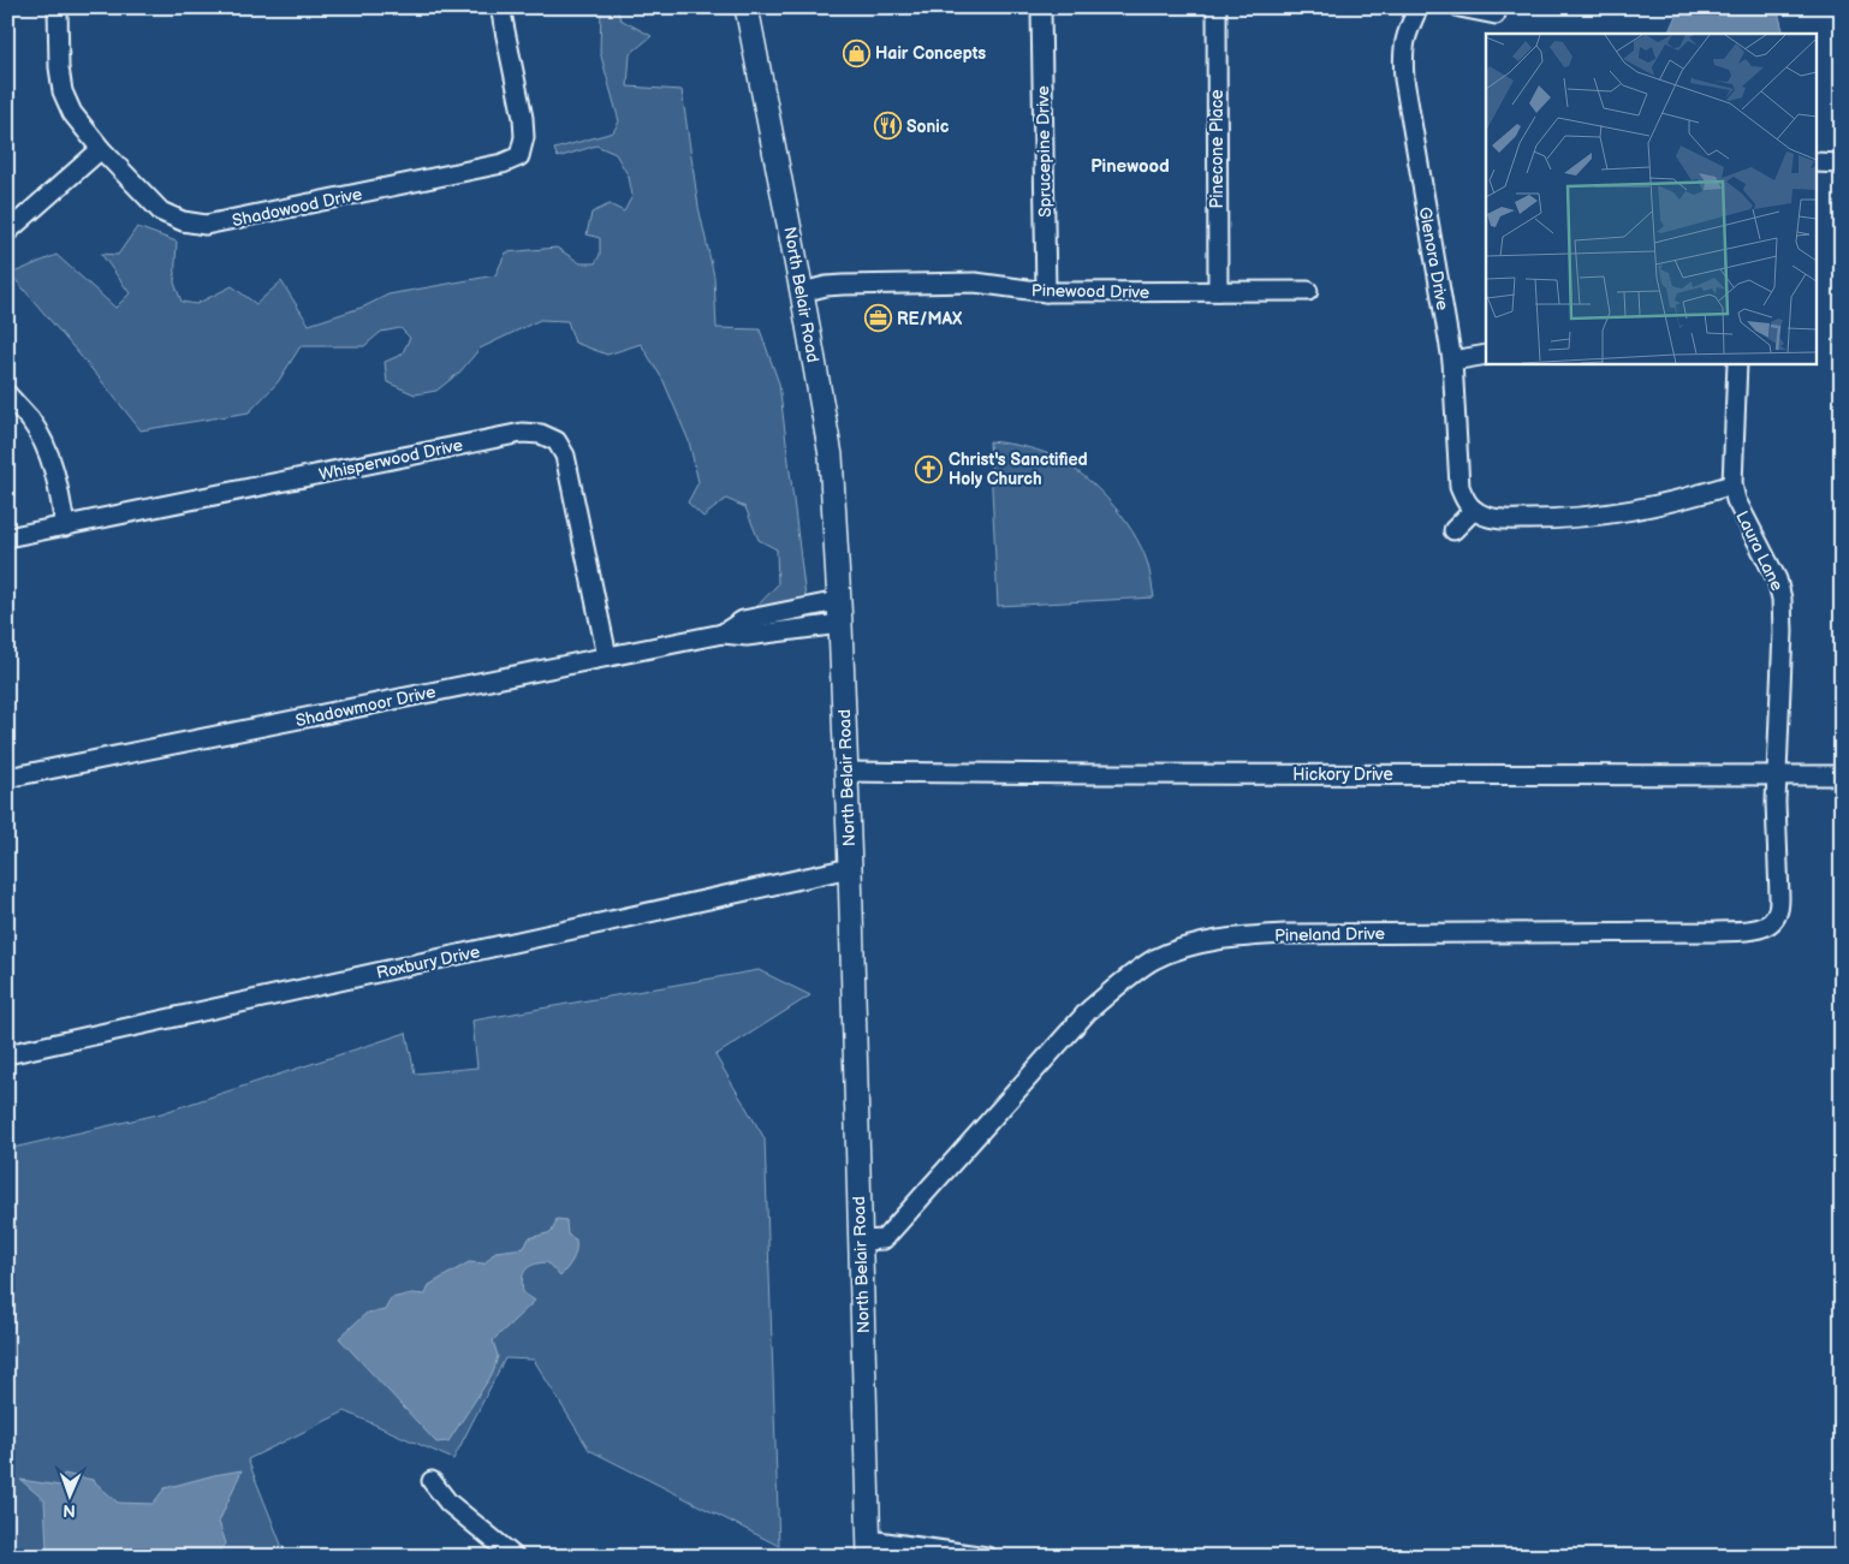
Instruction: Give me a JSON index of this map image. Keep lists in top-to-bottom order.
{
  "streets": {
    "main road": ["North Belair Road"],
    "street": [
      "Pinecone Place",
      "Sprucepine Drive",
      "Shadowood Drive",
      "Glenora Drive",
      "Pinewood Drive",
      "Whisperwood Drive",
      "Laura Lane",
      "Shadowmoor Drive",
      "Hickory Drive",
      "Pineland Drive",
      "Roxbury Drive"
    ]
  },
  "crossings": [
    ["Pinecone Place", "Pinewood Drive"],
    ["Sprucepine Drive", "Pinewood Drive"],
    ["Pinewood Drive", "North Belair Road"],
    ["North Belair Road", "Shadowmoor Drive"],
    ["North Belair Road", "Hickory Drive"],
    ["North Belair Road", "Pineland Drive"],
    ["North Belair Road", "Roxbury Drive"],
    ["Whisperwood Drive", "Shadowmoor Drive"],
    ["Laura Lane", "Hickory Drive"],
    ["Laura Lane", "Pineland Drive"],
    ["Hickory Drive", "Pineland Drive"]
  ],
  "districts": ["Pinewood"],
  "places": {
    "shop": ["Hair Concepts"],
    "restaurant": ["Sonic"],
    "office": ["RE/MAX"],
    "church": ["Christ's Sanctified Holy Church"]
  },
  "north": "bottom"
}
